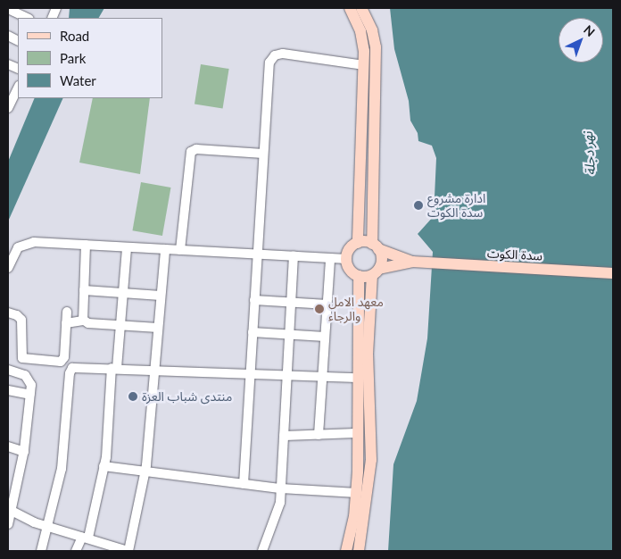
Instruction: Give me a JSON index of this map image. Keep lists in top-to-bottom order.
{
  "streets": {
    "main road": ["سدة الكوت"]
  },
  "water": ["نهر دجلة"],
  "places": ["ادارة مشروع سدة الكوت", "معهد الامل والرجاء", "منتدى شباب العزة"],
  "legend": ["Road", "Park", "Water"],
  "north": "top right"
}
